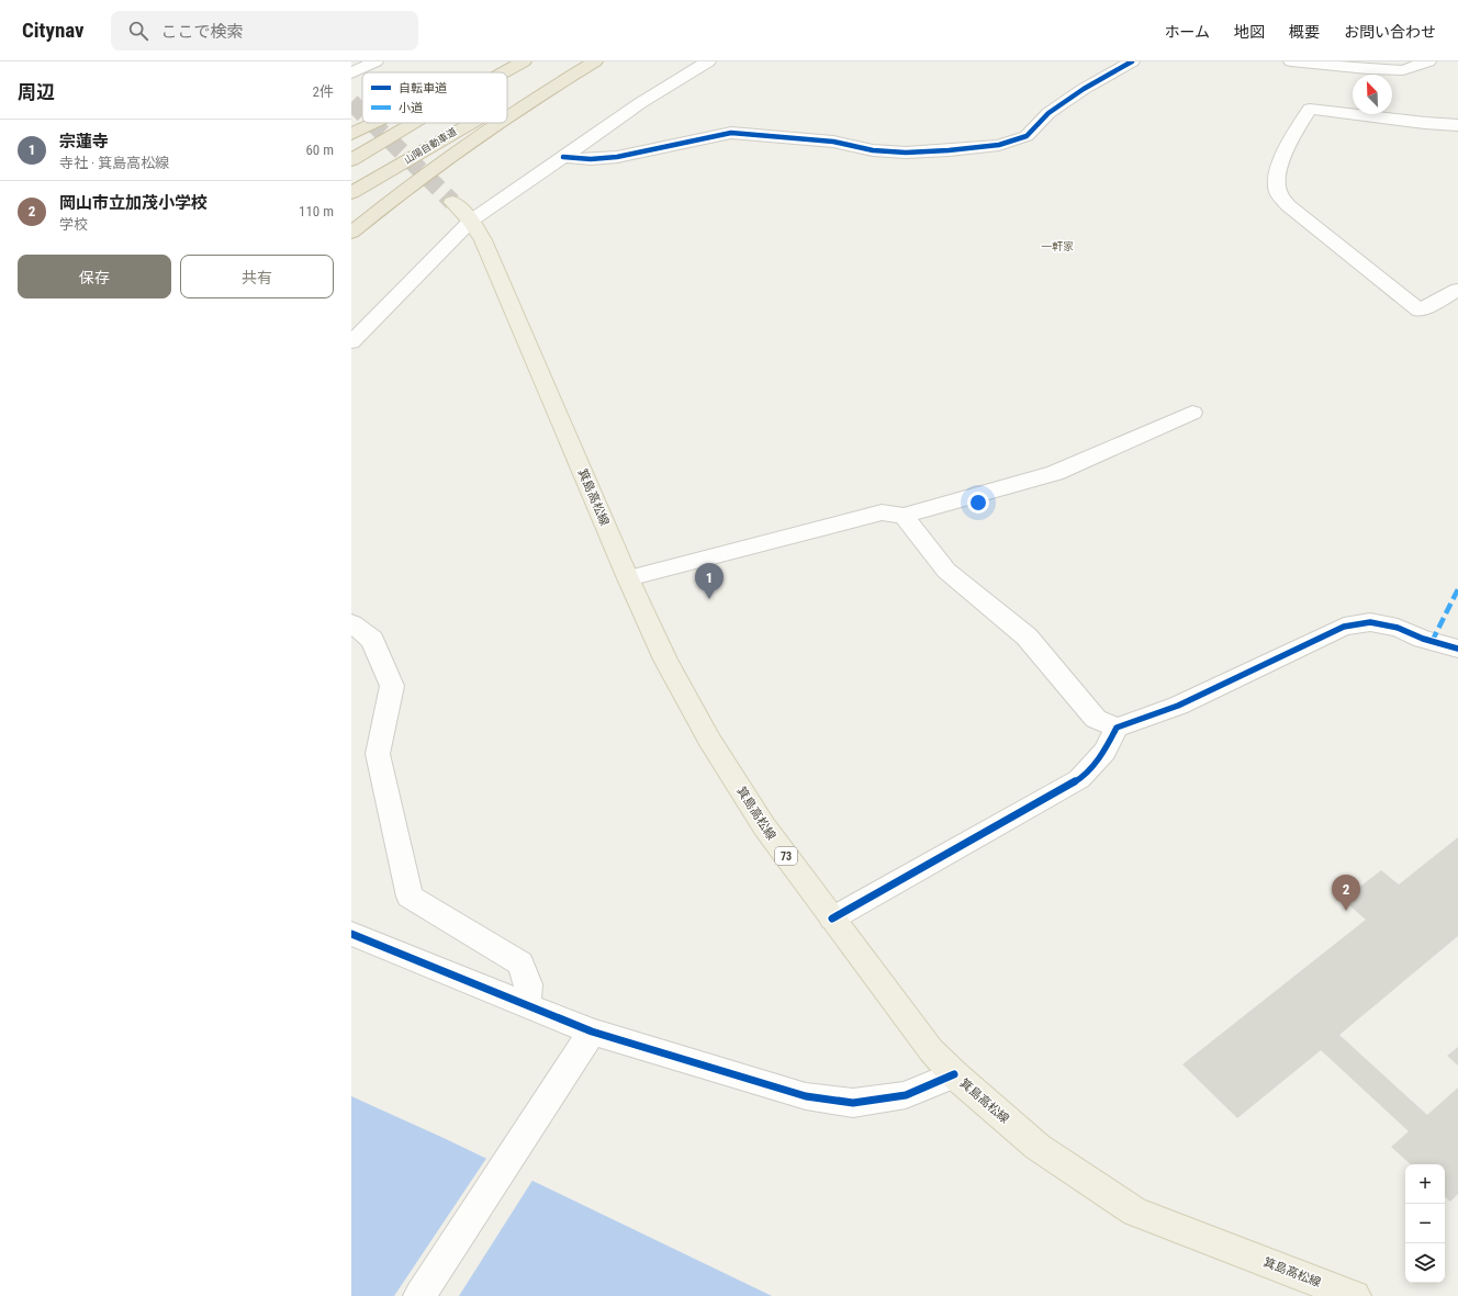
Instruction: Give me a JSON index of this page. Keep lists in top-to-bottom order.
{
  "streets": {
    "highway": ["山陽自動車道"],
    "main road": ["箕島高松線", "73"]
  },
  "districts": ["一軒家"],
  "legend": ["自転車道", "小道"],
  "north": "top left",
  "page": {
    "header": "Citynav",
    "search": "ここで検索",
    "nav": [
      "ホーム",
      "地図",
      "概要",
      "お問い合わせ"
    ],
    "heading": ["周辺", "2件"],
    "list": [
      {
        "mark": "1",
        "name": "宗蓮寺",
        "note": "寺社 · 箕島高松線",
        "value": "60 m"
      },
      {
        "mark": "2",
        "name": "岡山市立加茂小学校",
        "note": "学校",
        "value": "110 m"
      }
    ],
    "buttons": ["保存", "共有"],
    "pins": ["1", "2"],
    "map_buttons": ["+", "−"]
  }
}
